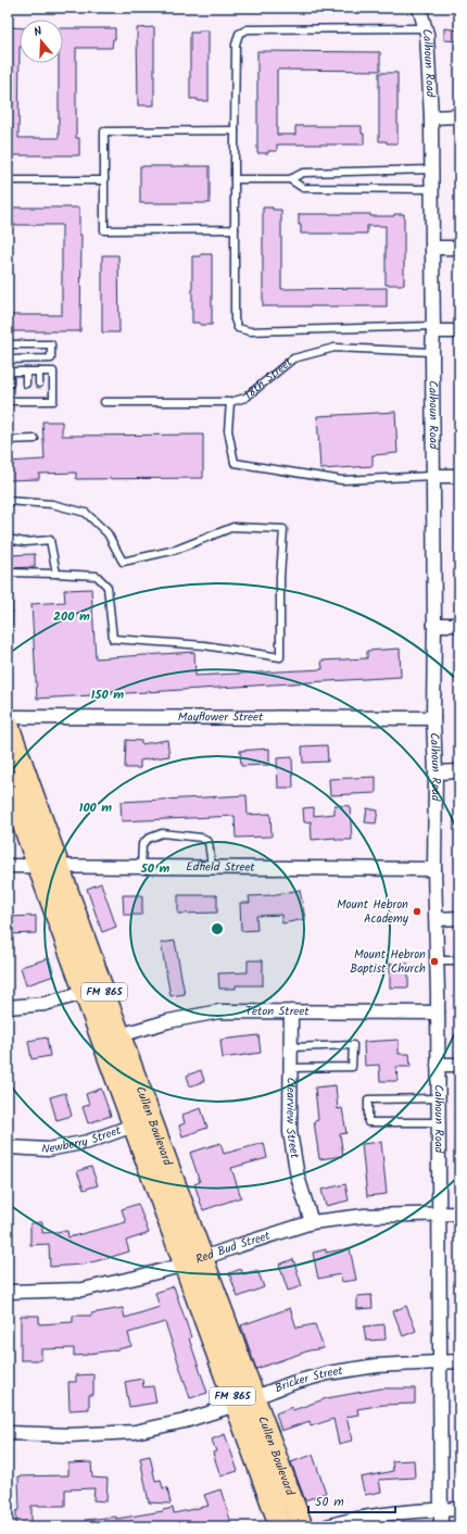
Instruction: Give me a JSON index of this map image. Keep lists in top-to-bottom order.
{
  "streets": {
    "main road": ["FM 865", "Cullen Boulevard"],
    "street": [
      "Calhoun Road",
      "Mayflower Street",
      "Edfield Street",
      "Teton Street",
      "Clearview Street",
      "Newberry Street",
      "Red Bud Street",
      "Bricker Street"
    ],
    "lane": ["18th Street"]
  },
  "crossings": [
    ["Calhoun Road", "18th Street"],
    ["Calhoun Road", "Mayflower Street"],
    ["Calhoun Road", "Edfield Street"],
    ["Calhoun Road", "Teton Street"],
    ["Calhoun Road", "Red Bud Street"],
    ["Calhoun Road", "Bricker Street"],
    ["Edfield Street", "Cullen Boulevard"],
    ["Teton Street", "Clearview Street"],
    ["Teton Street", "Cullen Boulevard"],
    ["Clearview Street", "Red Bud Street"],
    ["Cullen Boulevard", "Newberry Street"],
    ["Cullen Boulevard", "Red Bud Street"],
    ["Cullen Boulevard", "Bricker Street"]
  ],
  "places": ["Mount Hebron Academy", "Mount Hebron Baptist Church"],
  "scale_bar": "50 m",
  "north": "top",
  "rings": [
    "200 m",
    "150 m",
    "100 m",
    "50 m"
  ]
}
